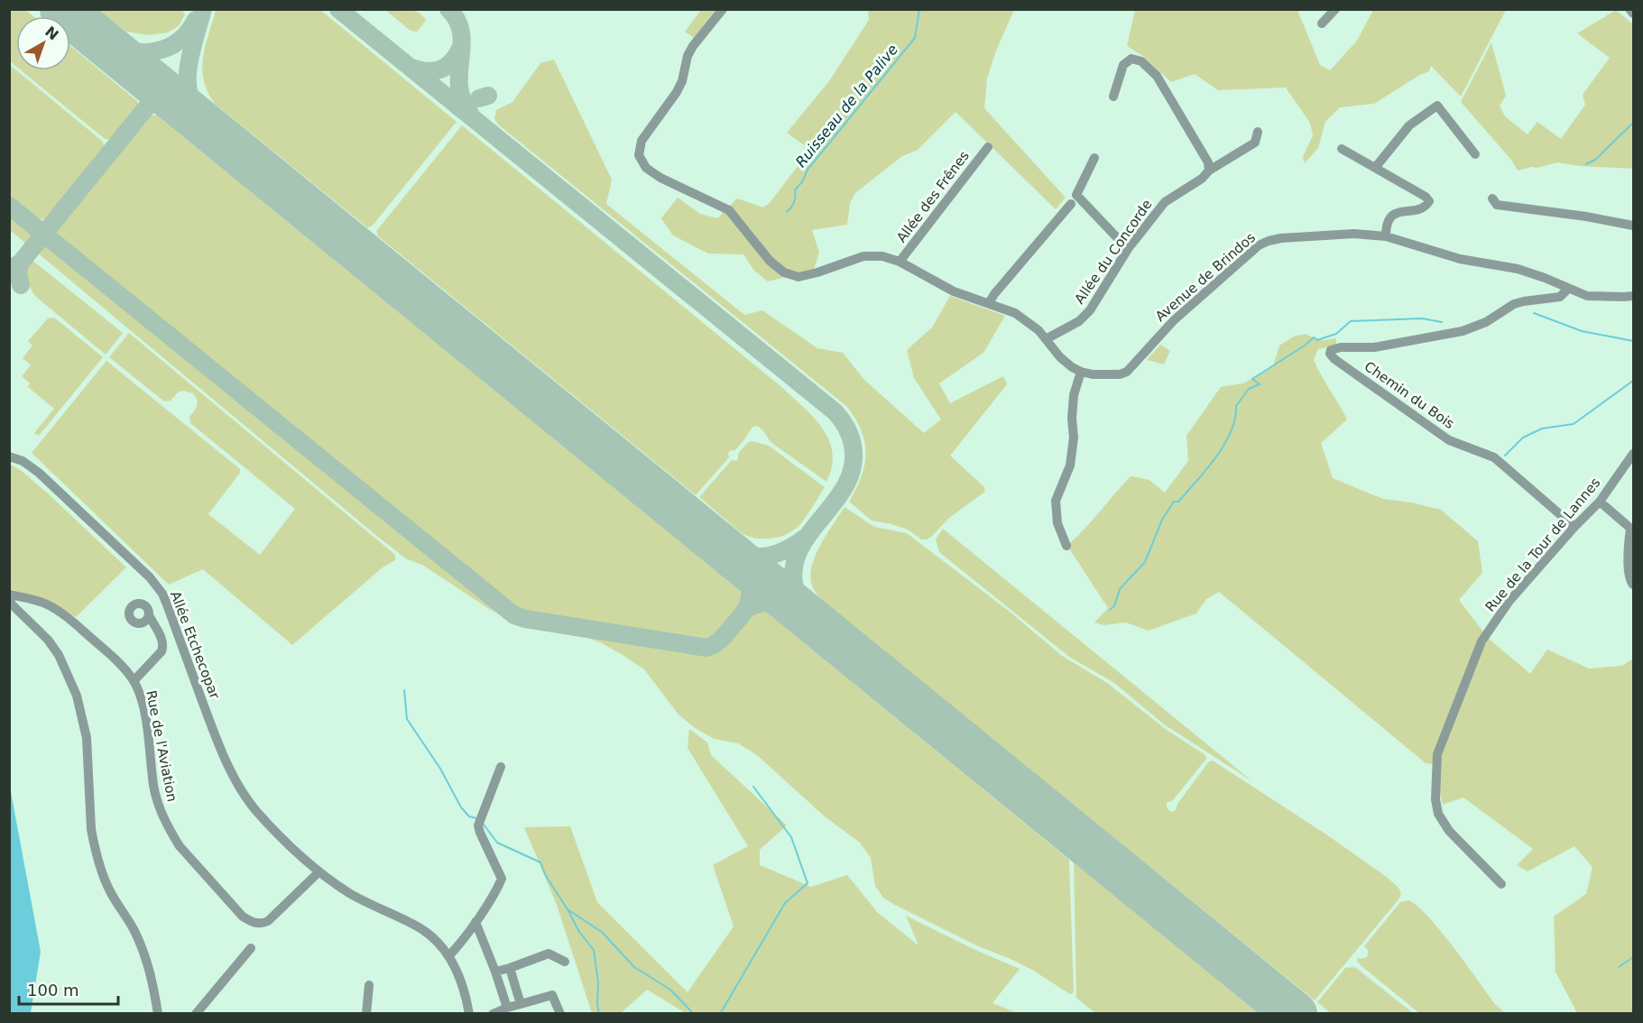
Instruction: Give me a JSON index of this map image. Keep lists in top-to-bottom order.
{
  "streets": {
    "street": [
      "Allée des Frênes",
      "Allée du Concorde",
      "Avenue de Brindos",
      "Chemin du Bois",
      "Rue de la Tour de Lannes",
      "Allée Etchecopar",
      "Rue de l'Aviation"
    ]
  },
  "crossings": [
    ["Avenue de Brindos", "Chemin du Bois"],
    ["Chemin du Bois", "Rue de la Tour de Lannes"],
    ["Allée Etchecopar", "Rue de l'Aviation"]
  ],
  "water": ["Ruisseau de la Palive"],
  "scale_bar": "100 m",
  "north": "top right"
}
